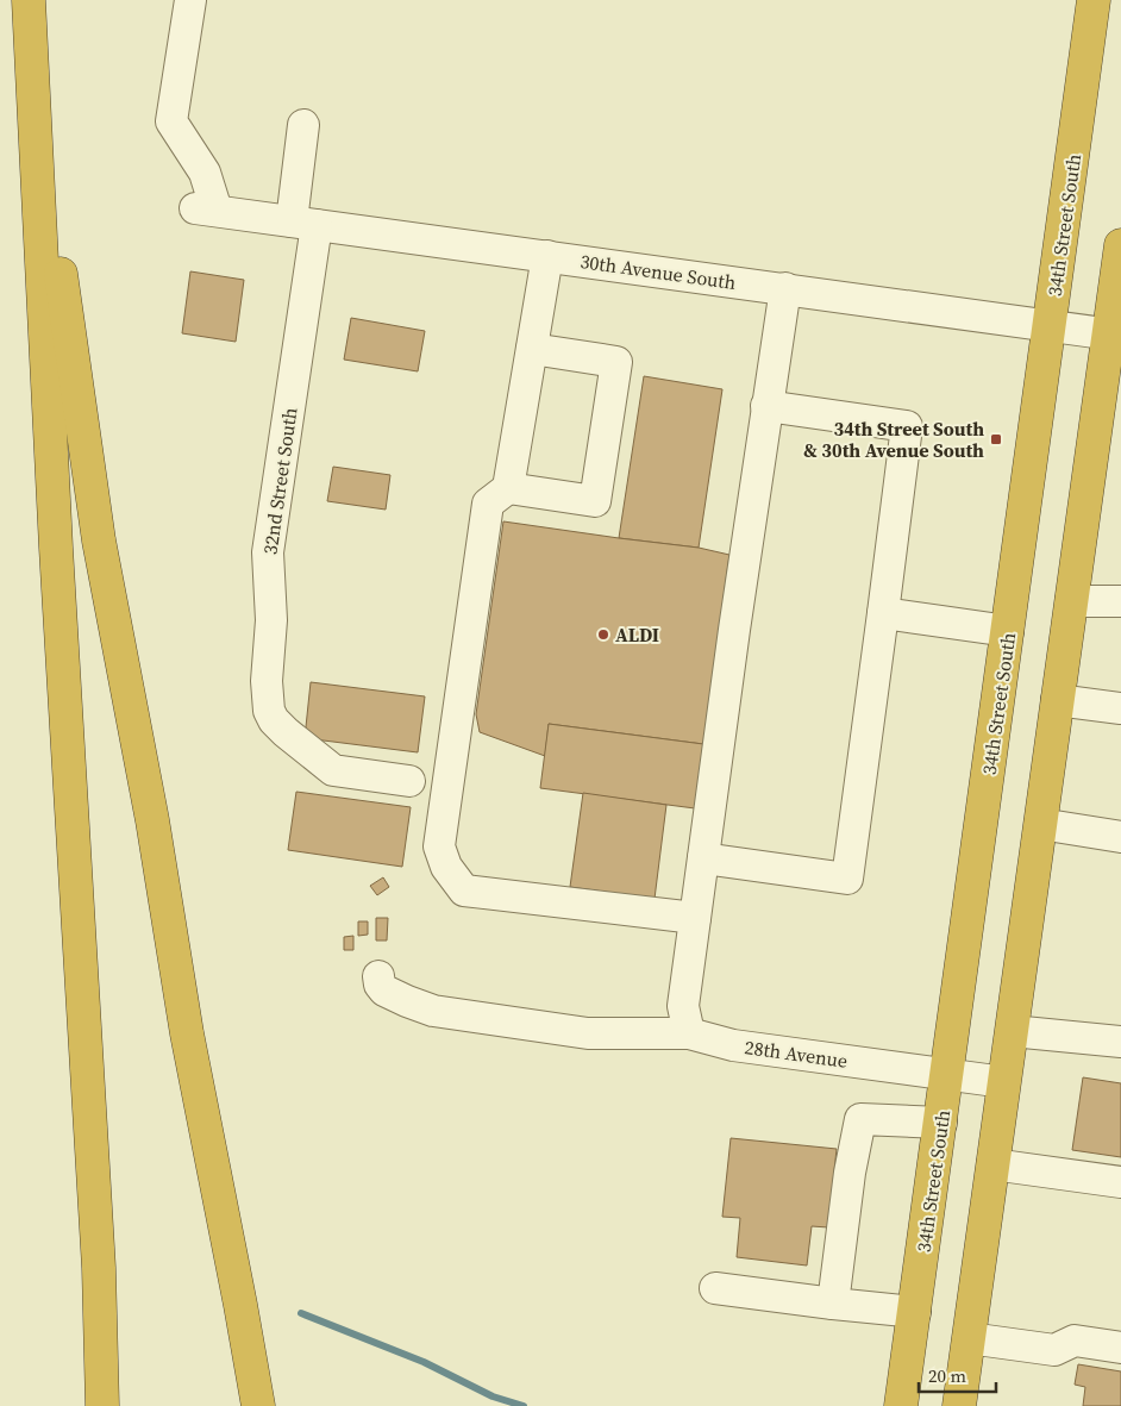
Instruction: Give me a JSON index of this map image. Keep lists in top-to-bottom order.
{
  "streets": {
    "highway": ["34th Street South"],
    "street": ["30th Avenue South", "32nd Street South", "28th Avenue"]
  },
  "crossings": [
    ["34th Street South", "30th Avenue South"],
    ["34th Street South", "28th Avenue"],
    ["30th Avenue South", "32nd Street South"]
  ],
  "places": {
    "transit": ["34th Street South & 30th Avenue South"],
    "other": ["ALDI"]
  },
  "scale_bar": "20 m"
}
